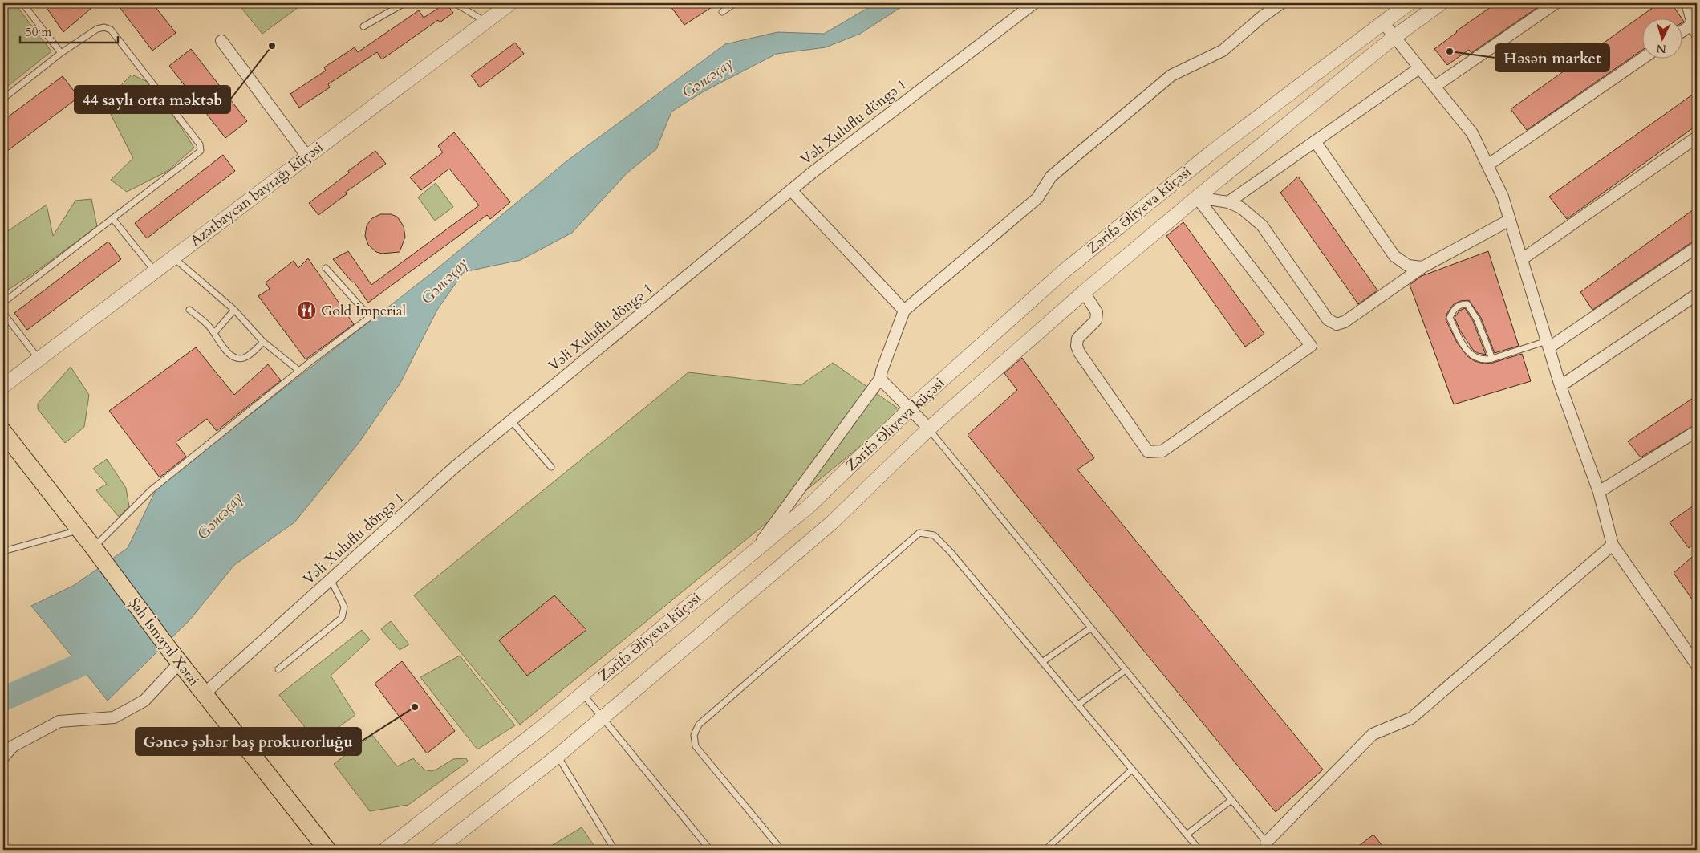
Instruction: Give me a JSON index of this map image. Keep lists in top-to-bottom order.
{
  "streets": {
    "main road": ["Şah İsmayıl Xətai"],
    "street": ["Vəli Xuluflu döngə 1", "Azərbaycan bayrağı küçəsi", "Zərifə Əliyeva küçəsi"]
  },
  "crossings": [
    ["Vəli Xuluflu döngə 1", "Şah İsmayıl Xətai"]
  ],
  "water": ["Gəncəçay"],
  "places": {
    "other": ["44 saylı orta məktəb", "Həsən market", "Gəncə şəhər baş prokurorluğu"],
    "restaurant": ["Gold İmperial"]
  },
  "scale_bar": "50 m",
  "north": "bottom"
}
